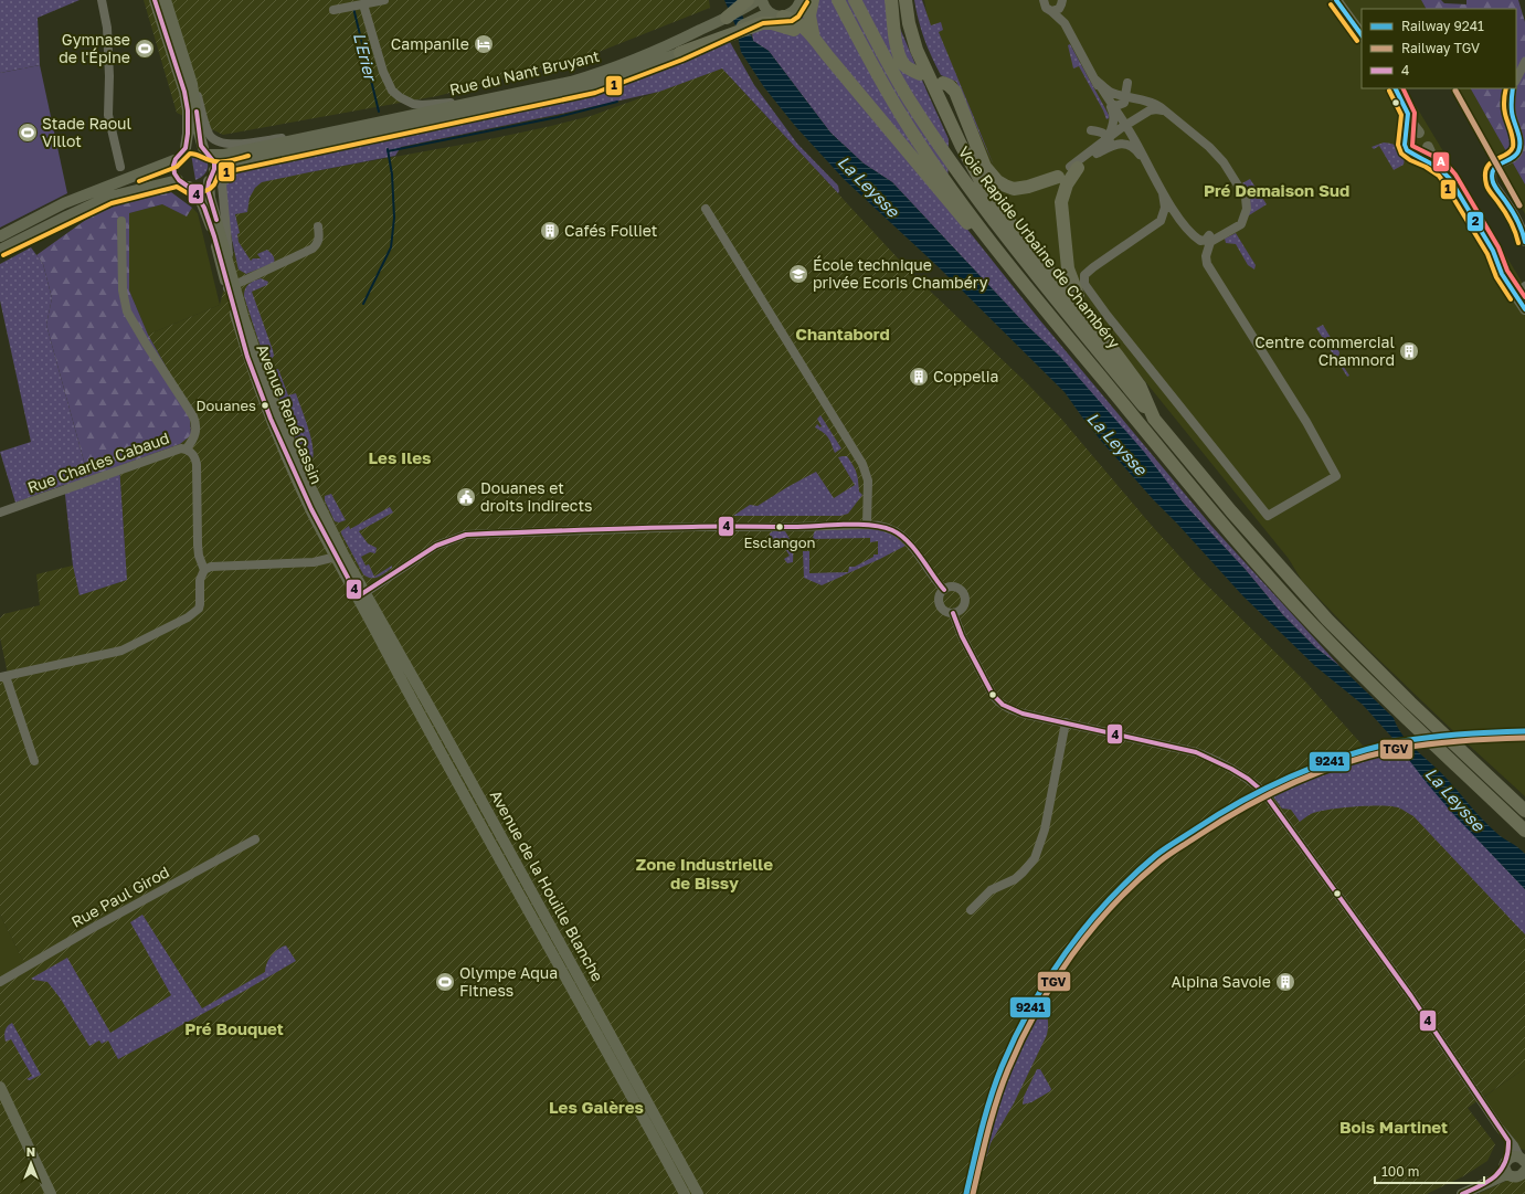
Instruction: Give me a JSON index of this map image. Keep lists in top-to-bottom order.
{
  "streets": {
    "highway": ["Voie Rapide Urbaine de Chambéry"],
    "main road": ["Rue du Nant Bruyant", "Avenue René Cassin", "Avenue de la Houille Blanche"],
    "street": ["Rue Charles Cabaud", "Rue Paul Girod"]
  },
  "crossings": [
    ["Rue du Nant Bruyant", "Avenue René Cassin"],
    ["Avenue René Cassin", "Avenue de la Houille Blanche"]
  ],
  "districts": [
    "Pré Demaison Sud",
    "Chantabord",
    "Les Iles",
    "Zone Industrielle de Bissy",
    "Pré Bouquet",
    "Les Galères",
    "Bois Martinet"
  ],
  "water": ["L'Erier", "La Leysse"],
  "places": {
    "hotel": ["Campanile"],
    "sports": ["Gymnase de l'Épine", "Stade Raoul Villot", "Olympe Aqua Fitness"],
    "building": [
      "Cafés Folliet",
      "Centre commercial Chamnord",
      "Coppelia",
      "Alpina Savoie"
    ],
    "school or university": ["École technique privée Ecoris Chambéry"],
    "other": ["Douanes", "Esclangon"],
    "public building": ["Douanes et droits indirects"]
  },
  "lines": [
    "transit line 4",
    "transit line 2",
    "transit line 1",
    "transit line A",
    "rail line TGV",
    "rail line 9241"
  ],
  "legend": ["Railway 9241", "Railway TGV", "4"],
  "scale_bar": "100 m",
  "north": "top"
}
